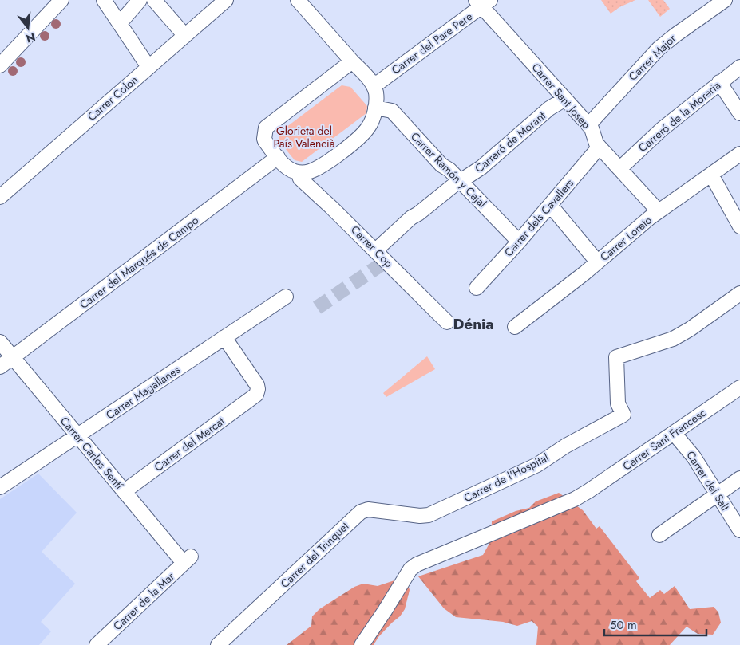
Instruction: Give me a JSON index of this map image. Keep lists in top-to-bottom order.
{
  "streets": {
    "street": [
      "Carrer del Pare Pere",
      "Carrer Major",
      "Carrer Sant Josep",
      "Carrer Colon",
      "Carreró de la Moreria",
      "Carreró de Morant",
      "Carrer Ramón y Cajal",
      "Carrer dels Cavallers",
      "Carrer Loreto",
      "Carrer Cop",
      "Carrer del Marqués de Campo",
      "Carrer Magallanes",
      "Carrer Sant Francesc",
      "Carrer del Mercat",
      "Carrer Carlos Sentí",
      "Carrer de l'Hospital",
      "Carrer del Salt",
      "Carrer del Trinquet",
      "Carrer de la Mar"
    ]
  },
  "crossings": [
    ["Carrer del Pare Pere", "Carrer Sant Josep"],
    ["Carrer Major", "Carrer Sant Josep"],
    ["Carrer Sant Josep", "Carreró de la Moreria"],
    ["Carrer Sant Josep", "Carreró de Morant"],
    ["Carrer Sant Josep", "Carrer dels Cavallers"],
    ["Carrer Sant Josep", "Carrer Loreto"],
    ["Carreró de Morant", "Carrer Ramón y Cajal"],
    ["Carrer Ramón y Cajal", "Carrer dels Cavallers"],
    ["Carrer del Marqués de Campo", "Carrer Carlos Sentí"],
    ["Carrer Magallanes", "Carrer del Mercat"],
    ["Carrer Magallanes", "Carrer Carlos Sentí"],
    ["Carrer Sant Francesc", "Carrer del Salt"],
    ["Carrer del Mercat", "Carrer Carlos Sentí"],
    ["Carrer Carlos Sentí", "Carrer de la Mar"],
    ["Carrer de l'Hospital", "Carrer del Trinquet"]
  ],
  "districts": ["Dénia"],
  "parks": ["Glorieta del País Valencià"],
  "scale_bar": "50 m",
  "north": "bottom"
}
